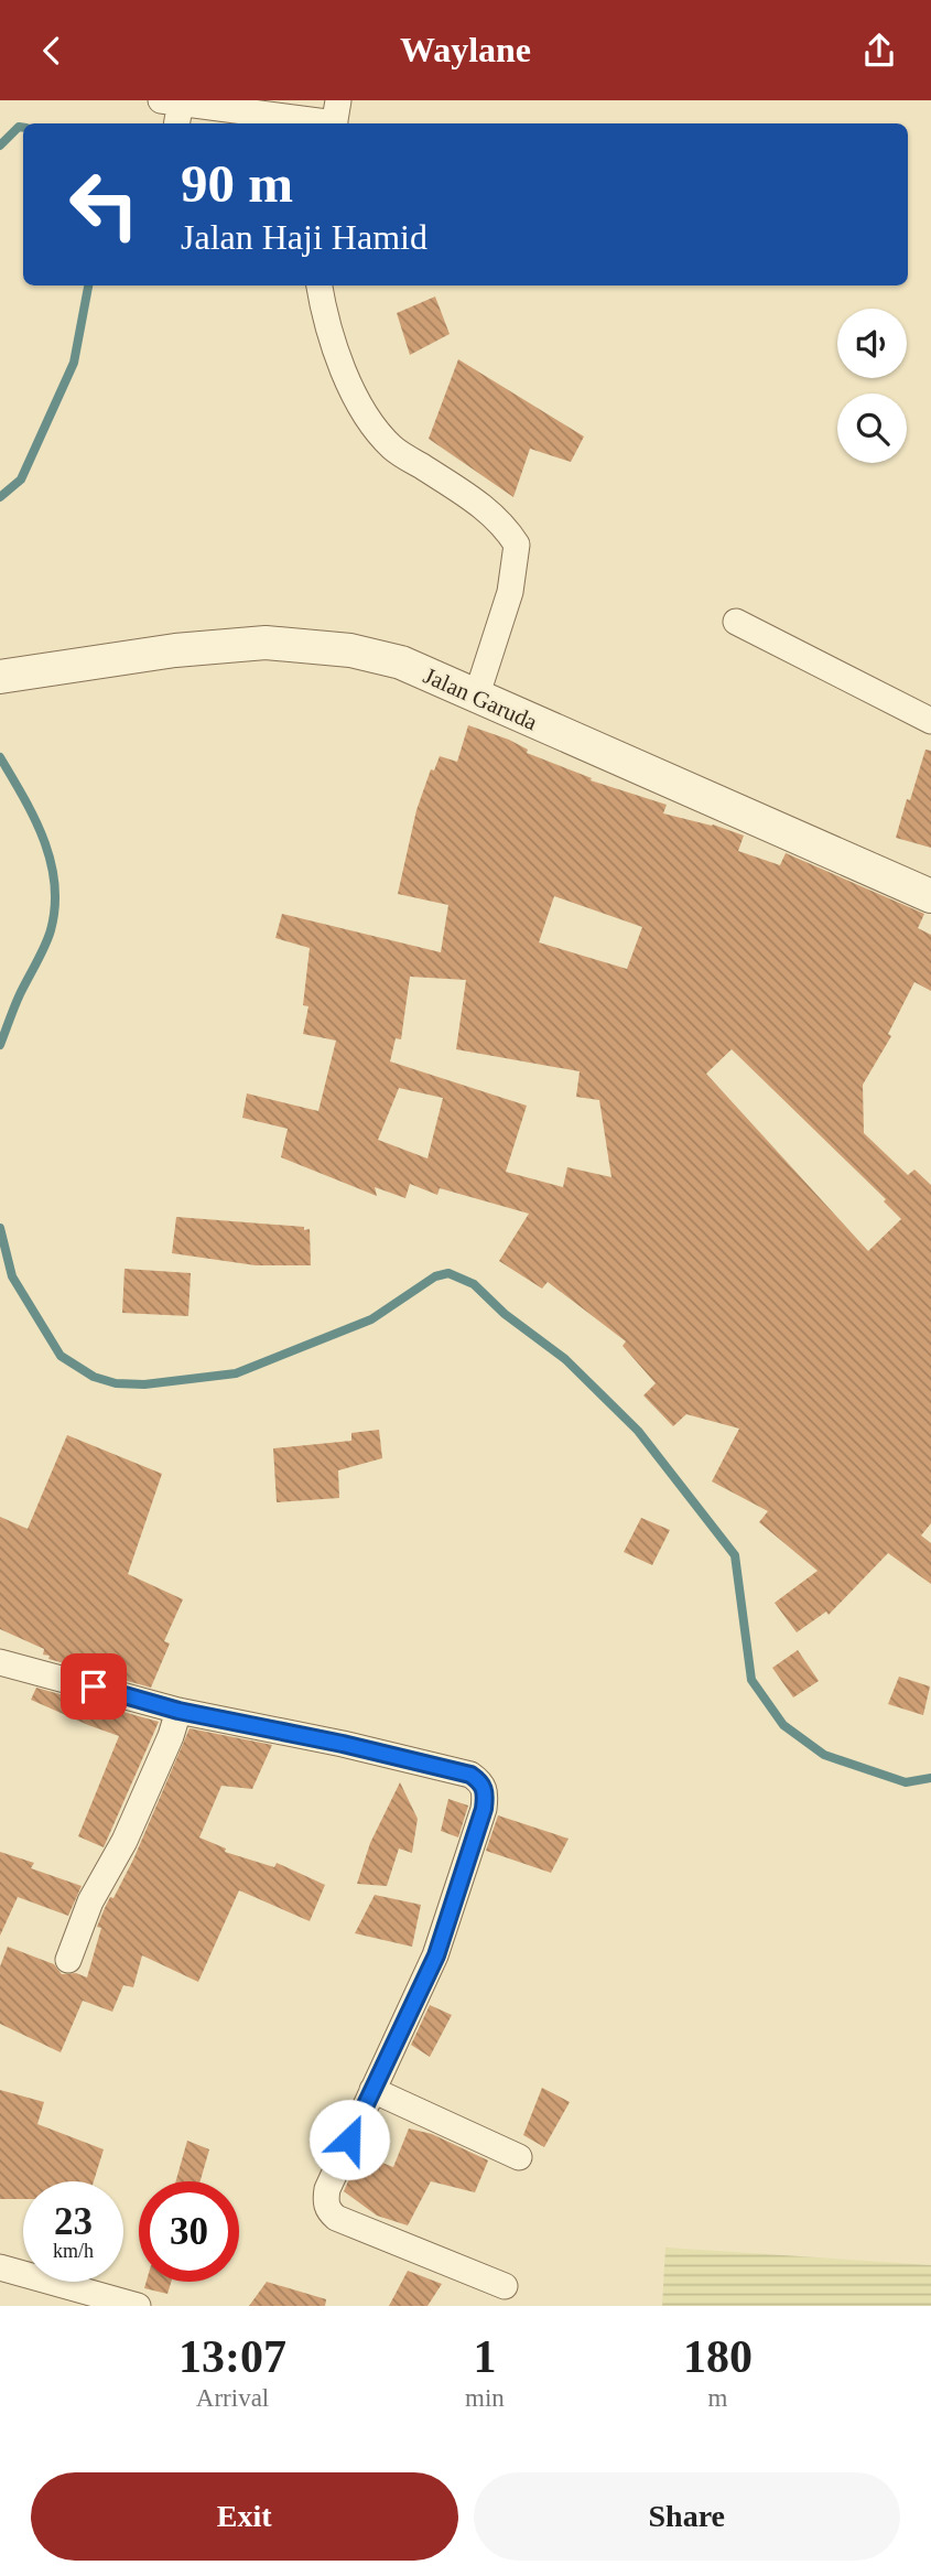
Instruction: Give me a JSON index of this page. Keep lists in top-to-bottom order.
{
  "streets": {
    "street": ["Jalan Garuda"]
  },
  "page": {
    "header": "Waylane",
    "turn": ["90 m", "Jalan Haji Hamid"],
    "speed": "23 km/h",
    "limit": "30",
    "eta": [
      "13:07",
      "Arrival",
      "1",
      "min",
      "180",
      "m"
    ],
    "buttons": ["Exit", "Share"]
  }
}
